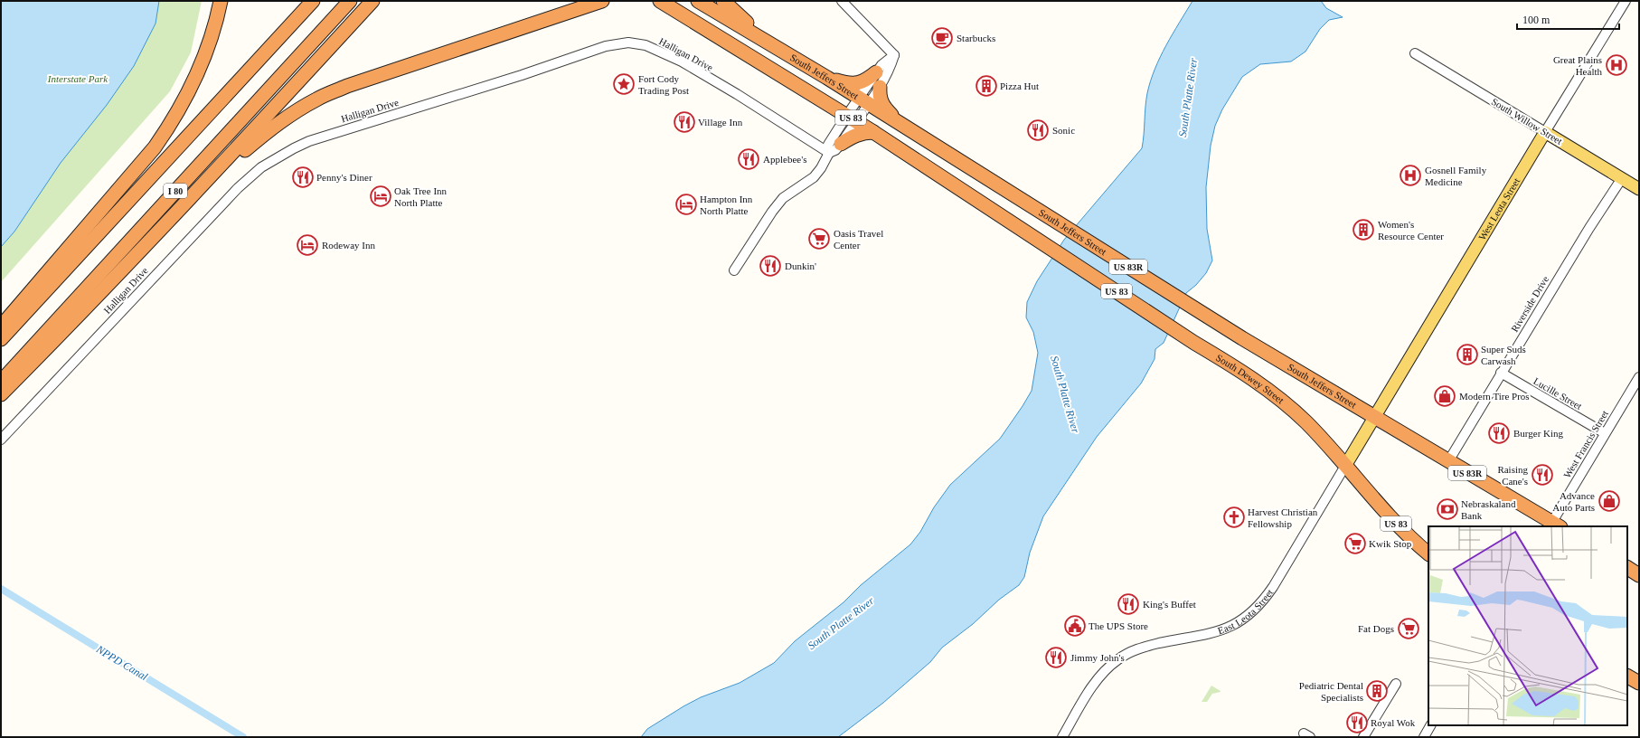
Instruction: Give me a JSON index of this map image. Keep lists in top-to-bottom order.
{
  "streets": {
    "highway": [
      "South Jeffers Street",
      "US 83",
      "I 80",
      "US 83R",
      "South Dewey Street"
    ],
    "main road": ["South Willow Street", "West Leota Street", "East Leota Street"],
    "street": [
      "Halligan Drive",
      "Riverside Drive",
      "Lucille Street",
      "West Francis Street"
    ]
  },
  "crossings": [
    ["South Jeffers Street", "West Leota Street"],
    ["South Jeffers Street", "Riverside Drive"],
    ["South Jeffers Street", "South Dewey Street"],
    ["South Jeffers Street", "West Francis Street"],
    ["South Jeffers Street", "East Leota Street"],
    ["South Willow Street", "West Leota Street"],
    ["South Willow Street", "Riverside Drive"],
    ["West Leota Street", "East Leota Street"],
    ["Riverside Drive", "Lucille Street"],
    ["South Dewey Street", "East Leota Street"],
    ["Lucille Street", "West Francis Street"]
  ],
  "water": ["South Platte River", "NPPD Canal"],
  "parks": ["Interstate Park"],
  "places": {
    "cafe": ["Starbucks"],
    "hospital": ["Great Plains Health", "Gosnell Family Medicine"],
    "place": ["Fort Cody Trading Post"],
    "building": [
      "Pizza Hut",
      "Women's Resource Center",
      "Super Suds Carwash",
      "Pediatric Dental Specialists"
    ],
    "restaurant": [
      "Village Inn",
      "Sonic",
      "Applebee's",
      "Penny's Diner",
      "Dunkin'",
      "Burger King",
      "Raising Cane's",
      "King's Buffet",
      "Jimmy John's",
      "Royal Wok"
    ],
    "hotel": ["Oak Tree Inn North Platte", "Hampton Inn North Platte", "Rodeway Inn"],
    "supermarket": ["Oasis Travel Center", "Kwik Stop", "Fat Dogs"],
    "shop": ["Modern Tire Pros", "Advance Auto Parts"],
    "bank": ["Nebraskaland Bank"],
    "church": ["Harvest Christian Fellowship"],
    "public building": ["The UPS Store"]
  },
  "scale_bar": "100 m"
}
